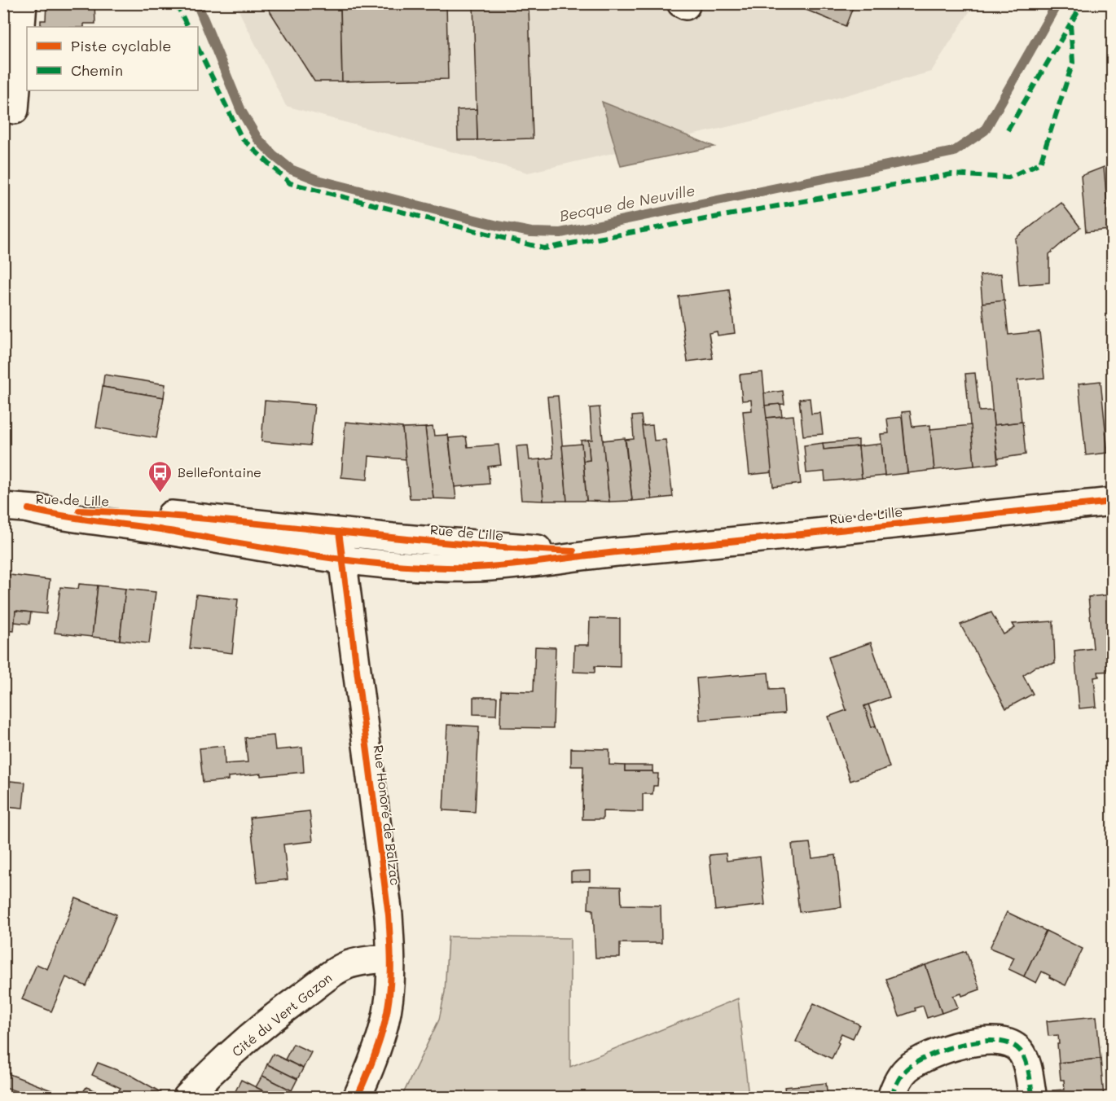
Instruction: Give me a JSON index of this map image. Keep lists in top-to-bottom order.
{
  "streets": {
    "main road": ["Rue de Lille", "Rue Honoré de Balzac", "Cité du Vert Gazon"]
  },
  "crossings": [
    ["Rue de Lille", "Rue Honoré de Balzac"],
    ["Rue Honoré de Balzac", "Cité du Vert Gazon"]
  ],
  "water": ["Becque de Neuville"],
  "places": {
    "bus stop": ["Bellefontaine"]
  },
  "legend": ["Piste cyclable", "Chemin"]
}
